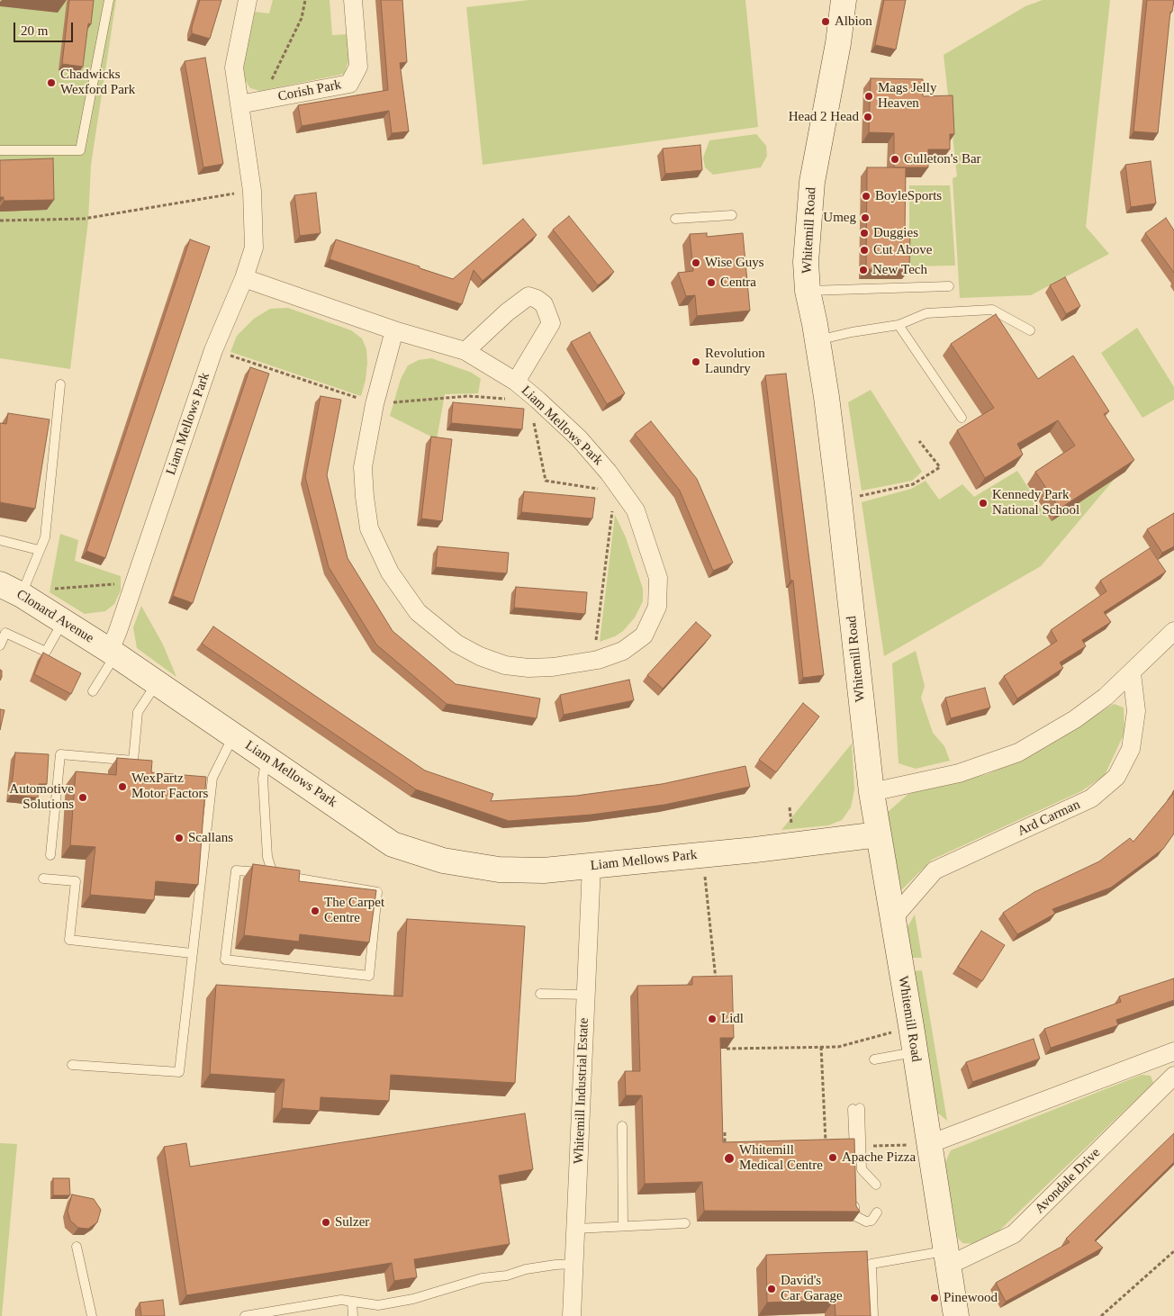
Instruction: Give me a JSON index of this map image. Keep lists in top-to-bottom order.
{
  "streets": {
    "street": [
      "Corish Park",
      "Whitemill Road",
      "Liam Mellows Park",
      "Clonard Avenue",
      "Ard Carman",
      "Whitemill Industrial Estate",
      "Avondale Drive"
    ]
  },
  "crossings": [
    ["Whitemill Road", "Liam Mellows Park"],
    ["Whitemill Road", "Ard Carman"],
    ["Whitemill Road", "Avondale Drive"],
    ["Liam Mellows Park", "Clonard Avenue"],
    ["Liam Mellows Park", "Whitemill Industrial Estate"]
  ],
  "places": [
    "Albion",
    "Chadwicks Wexford Park",
    "Mags Jelly Heaven",
    "Head 2 Head",
    "Culleton's Bar",
    "BoyleSports",
    "Umeg",
    "Duggies",
    "Cut Above",
    "Wise Guys",
    "New Tech",
    "Centra",
    "Revolution Laundry",
    "Kennedy Park National School",
    "WexPartz Motor Factors",
    "Automotive Solutions",
    "Scallans",
    "The Carpet Centre",
    "Lidl",
    "Apache Pizza",
    "Whitemill Medical Centre",
    "Sulzer",
    "David's Car Garage",
    "Pinewood"
  ],
  "scale_bar": "20 m"
}
